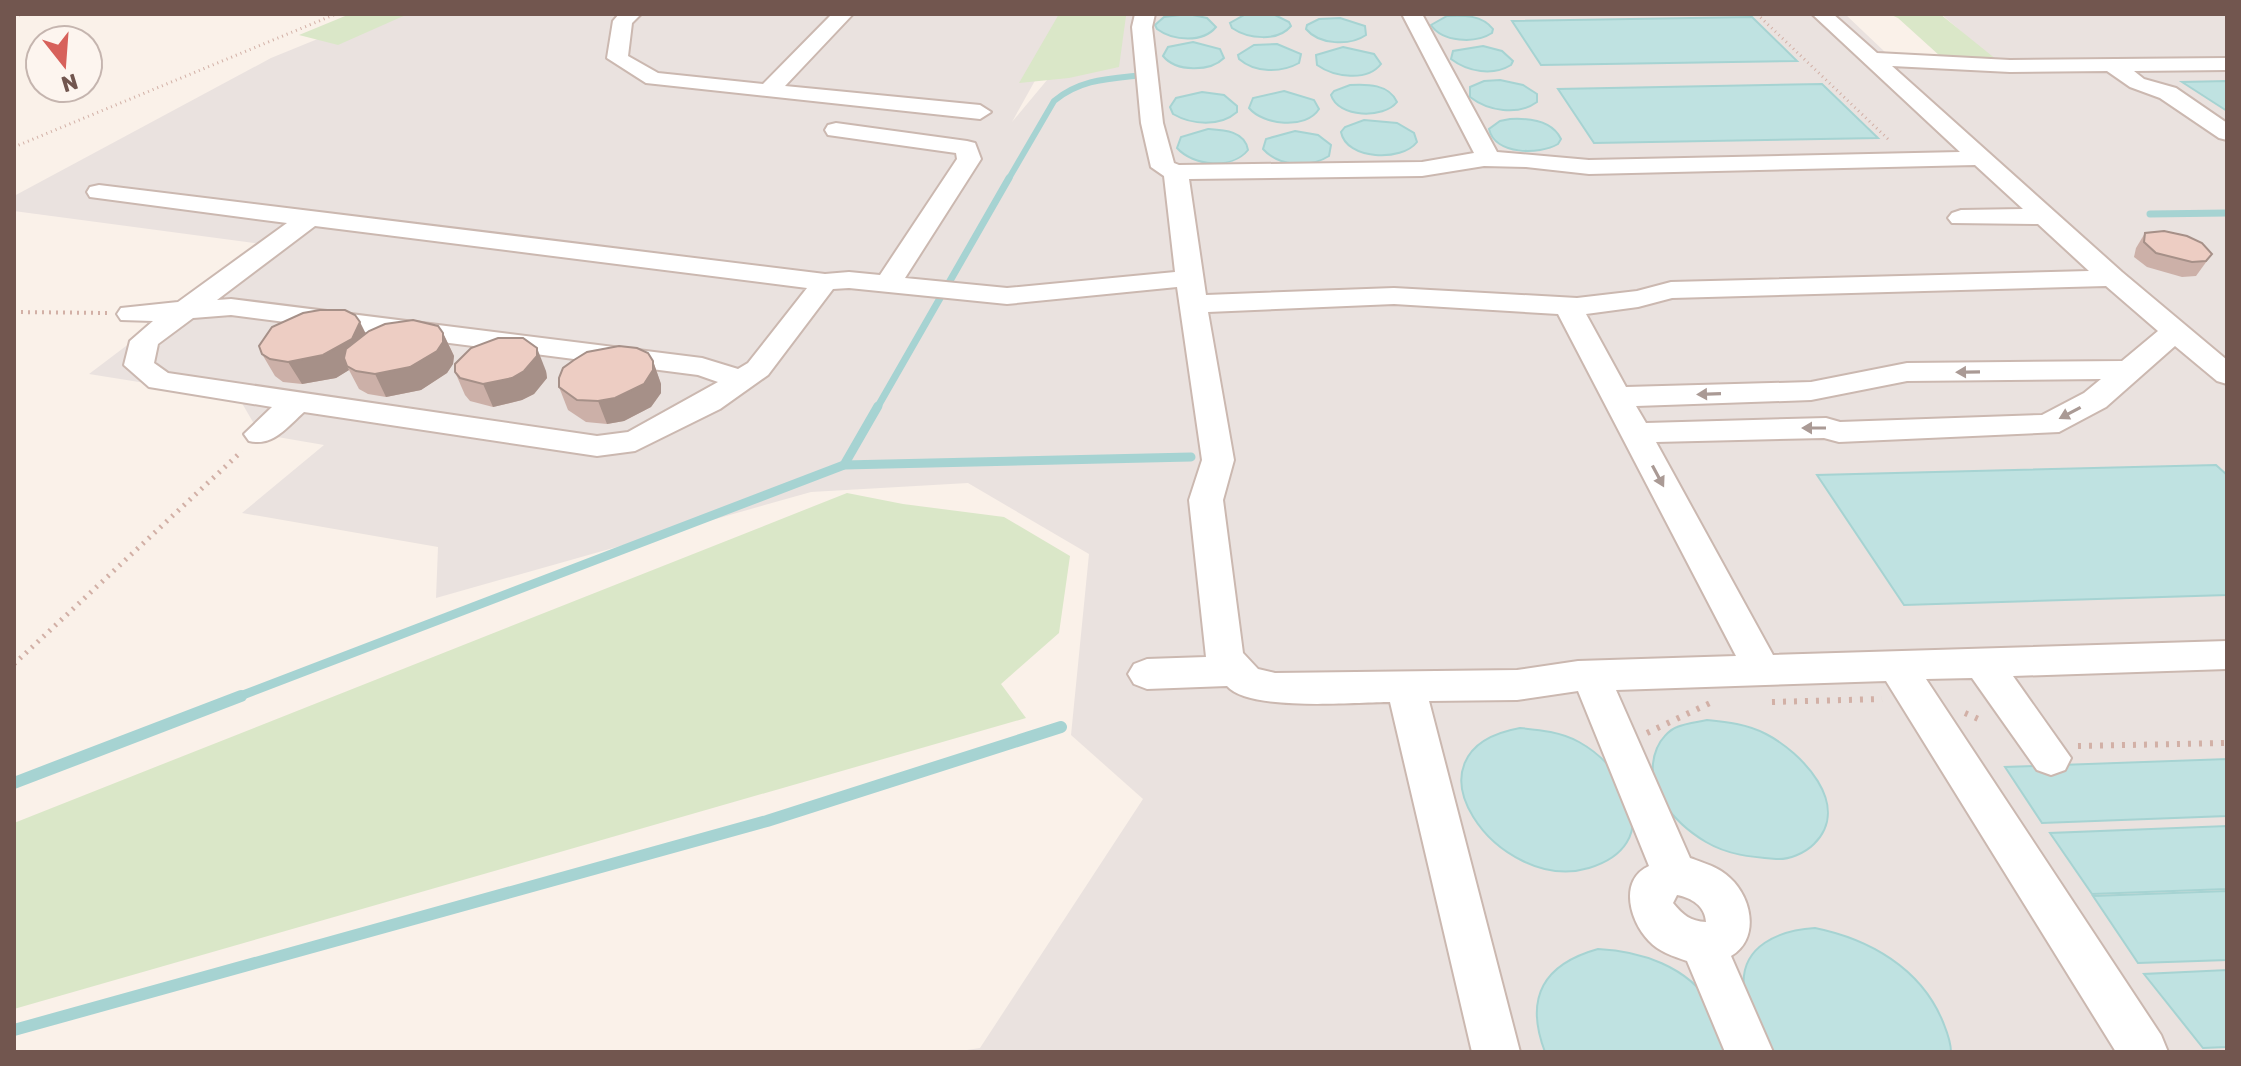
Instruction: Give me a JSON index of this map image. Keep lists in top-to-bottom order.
{
  "north": "bottom"
}
